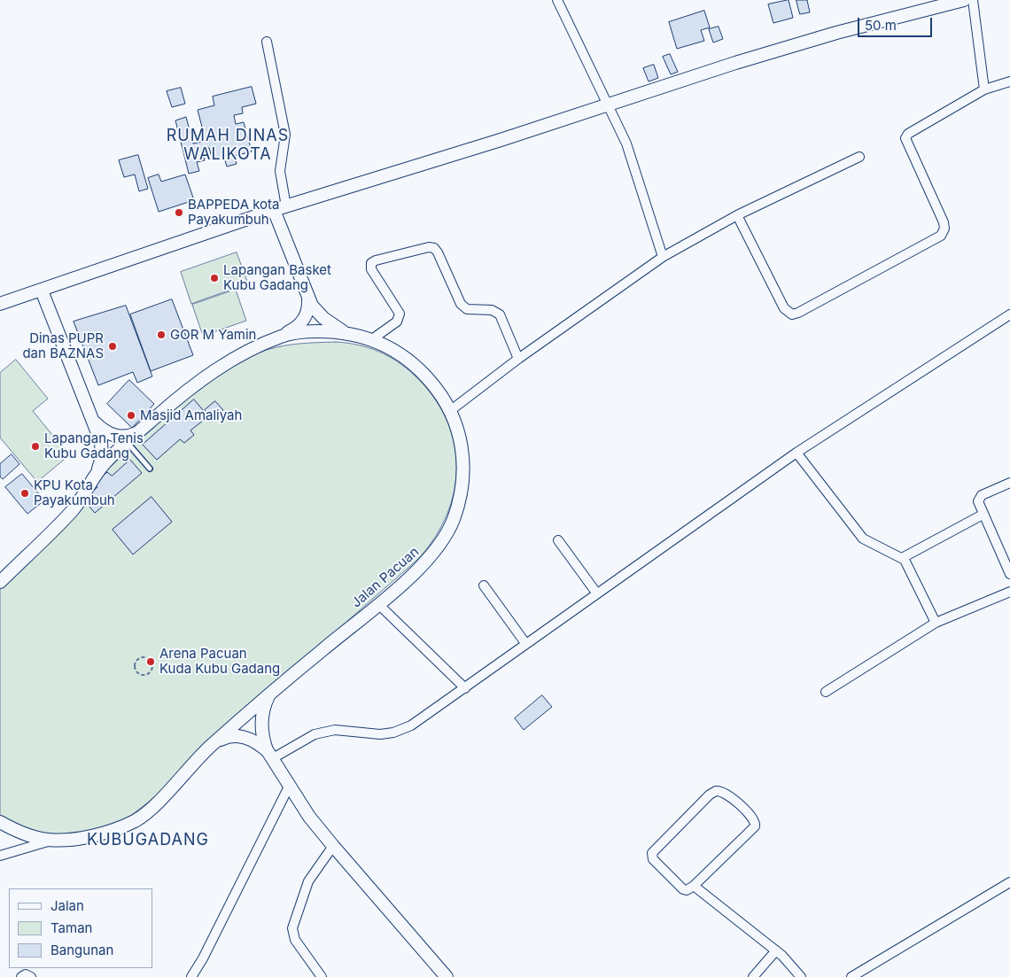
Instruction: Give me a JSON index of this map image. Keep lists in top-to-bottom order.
{
  "streets": {
    "street": ["Jalan Pacuan"]
  },
  "districts": ["RUMAH DINAS WALIKOTA", "KUBUGADANG"],
  "places": [
    "BAPPEDA kota Payakumbuh",
    "Lapangan Basket Kubu Gadang",
    "GOR M Yamin",
    "Dinas PUPR dan BAZNAS",
    "Masjid Amaliyah",
    "Lapangan Tenis Kubu Gadang",
    "KPU Kota Payakumbuh",
    "Arena Pacuan Kuda Kubu Gadang"
  ],
  "legend": ["Jalan", "Taman", "Bangunan"],
  "scale_bar": "50 m"
}
